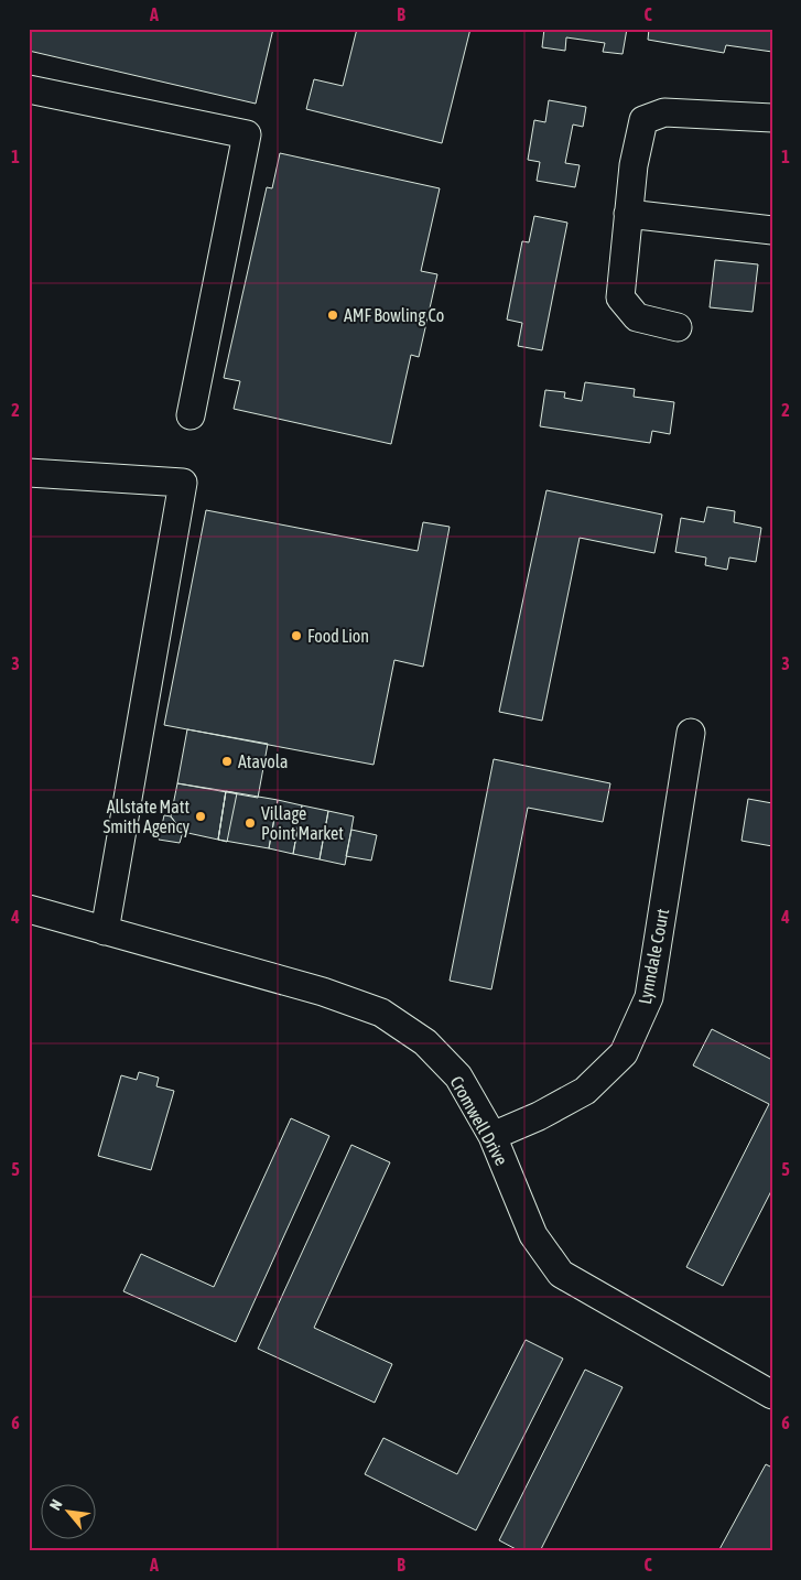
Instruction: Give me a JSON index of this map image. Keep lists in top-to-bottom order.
{
  "streets": {
    "street": ["Lynndale Court", "Cromwell Drive"]
  },
  "crossings": [
    ["Lynndale Court", "Cromwell Drive"]
  ],
  "places": [
    "AMF Bowling Co",
    "Food Lion",
    "Atavola",
    "Allstate Matt Smith Agency",
    "Village Point Market"
  ],
  "north": "top left",
  "grid": {
    "columns": ["A", "B", "C"],
    "rows": [
      "1",
      "2",
      "3",
      "4",
      "5",
      "6"
    ]
  }
}
